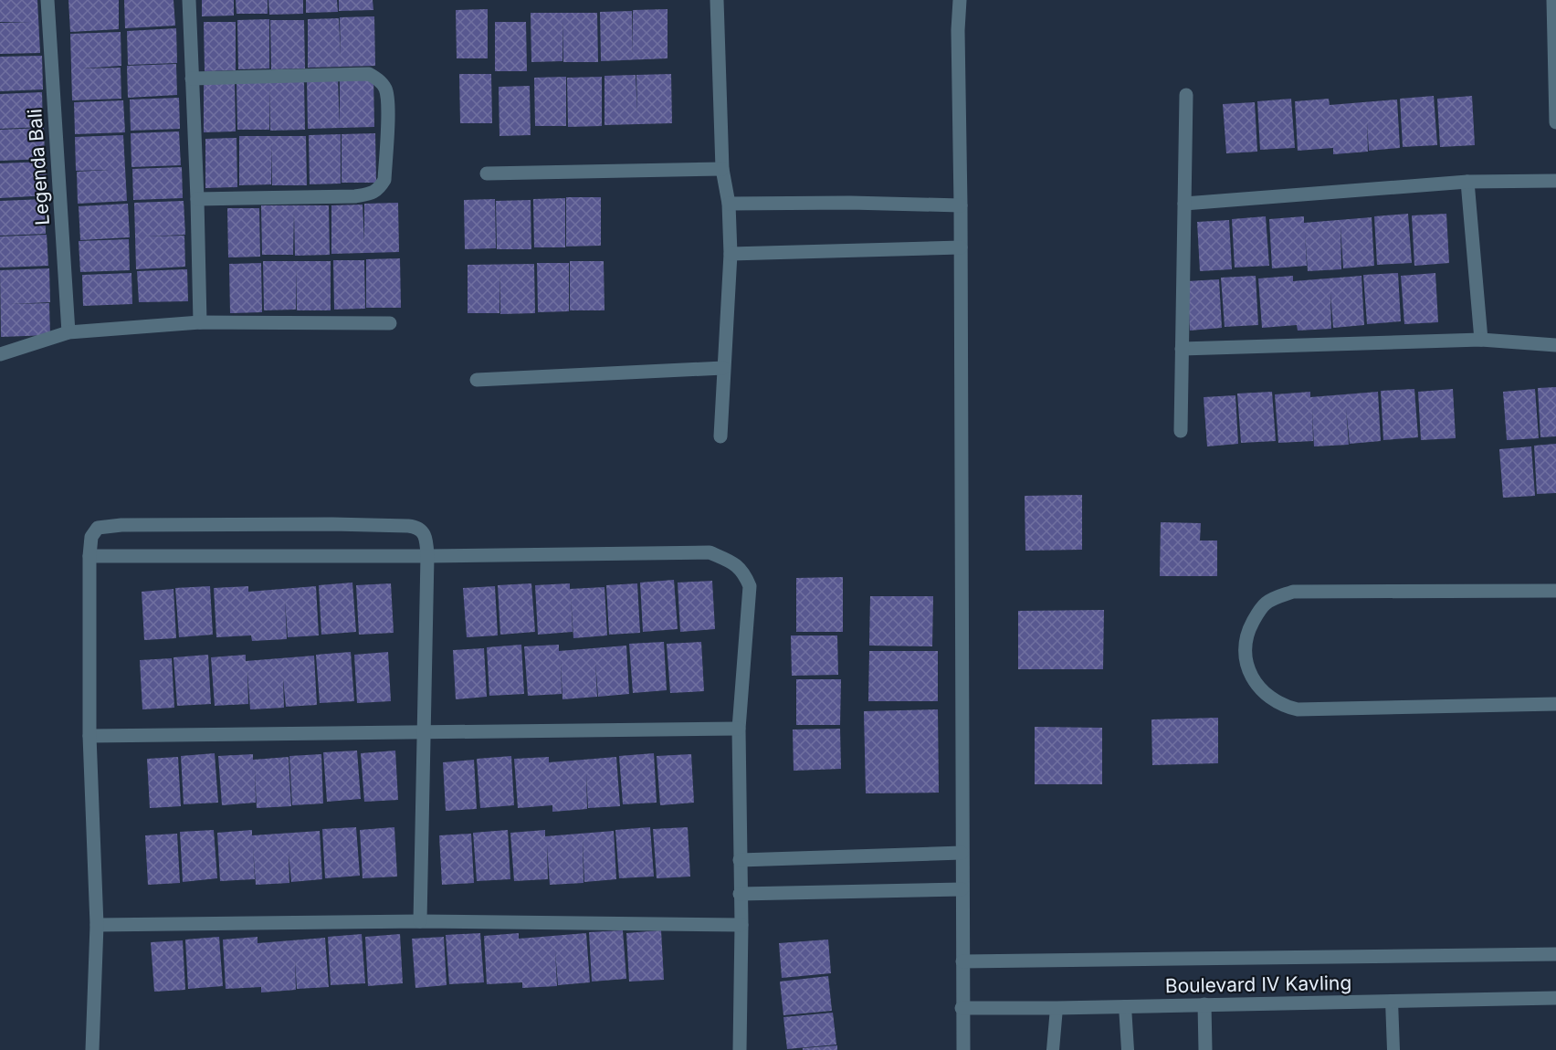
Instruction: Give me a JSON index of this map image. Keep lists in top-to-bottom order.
{
  "streets": {
    "street": ["Legenda Bali", "Boulevard IV Kavling"]
  }
}
